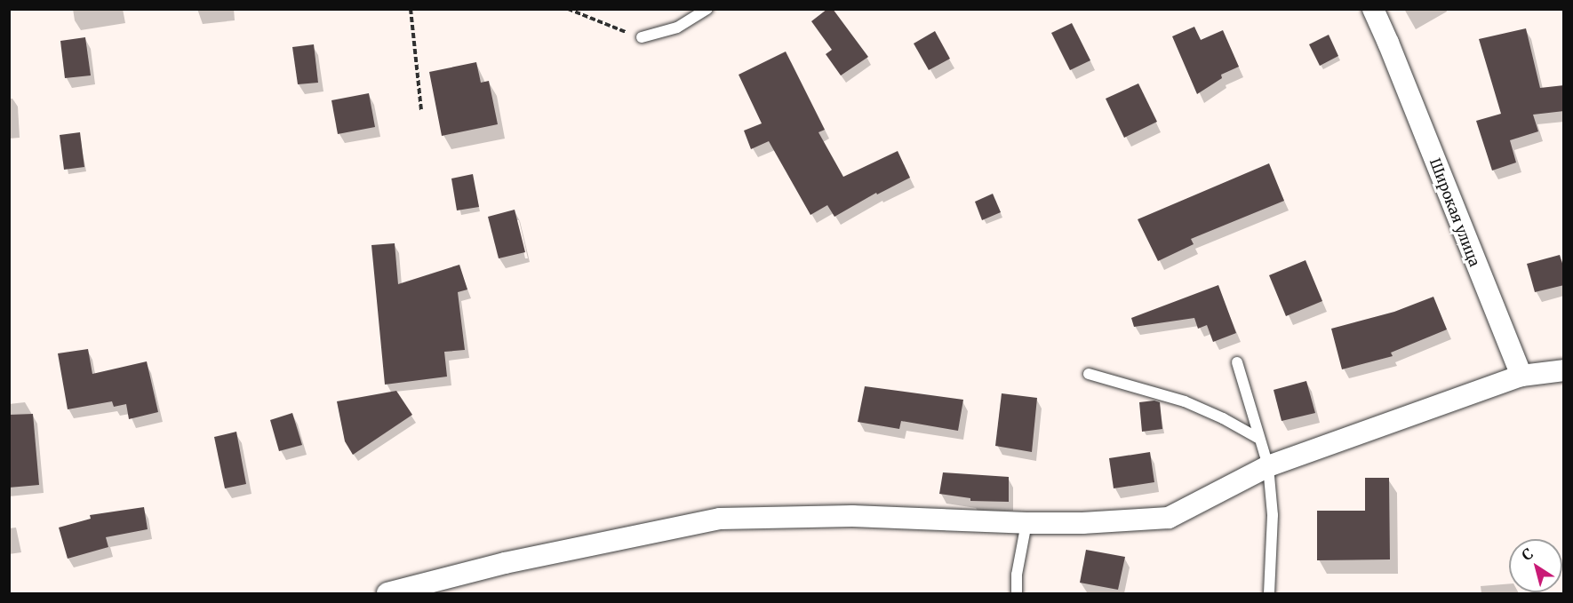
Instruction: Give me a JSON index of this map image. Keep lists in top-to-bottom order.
{
  "streets": {
    "street": ["Широкая улица"]
  },
  "north": "top left"
}
